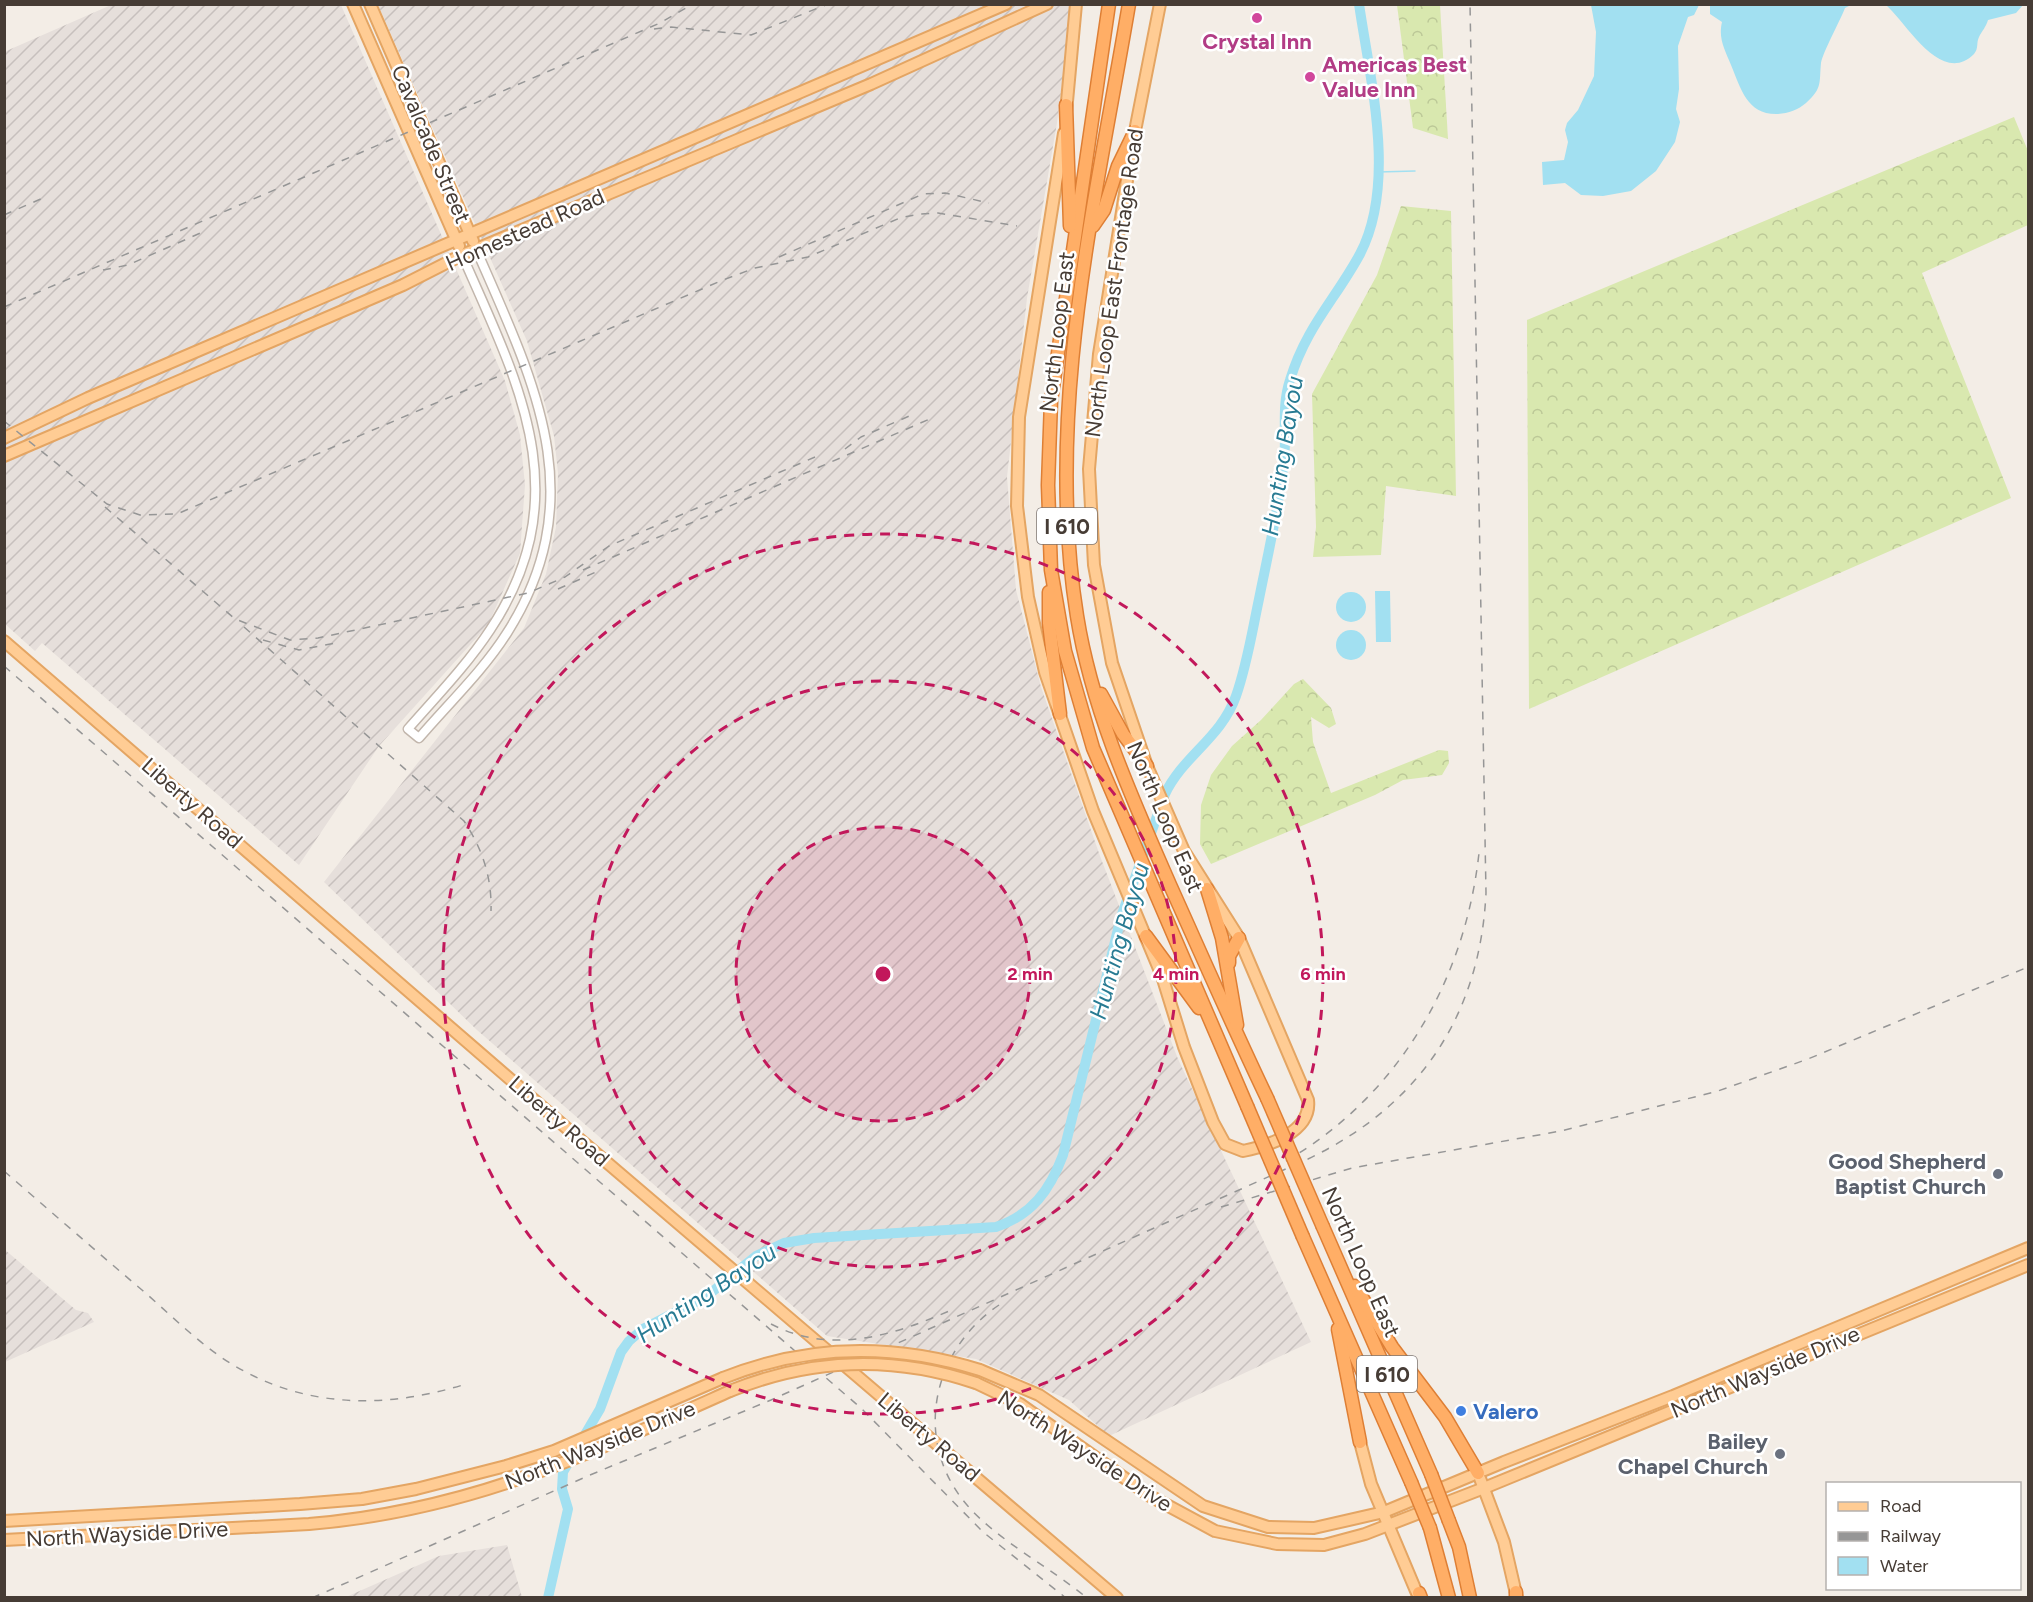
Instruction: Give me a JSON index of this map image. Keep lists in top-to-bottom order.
{
  "streets": {
    "highway": ["North Loop East", "I 610"],
    "main road": [
      "Cavalcade Street",
      "Homestead Road",
      "North Loop East Frontage Road",
      "Liberty Road",
      "North Wayside Drive"
    ]
  },
  "crossings": [
    ["Cavalcade Street", "Homestead Road"]
  ],
  "water": ["Hunting Bayou"],
  "places": [
    "Crystal Inn",
    "Americas Best Value Inn",
    "Good Shepherd Baptist Church",
    "Valero",
    "Bailey Chapel Church"
  ],
  "legend": ["Road", "Railway", "Water"],
  "rings": ["2 min", "4 min", "6 min"]
}
